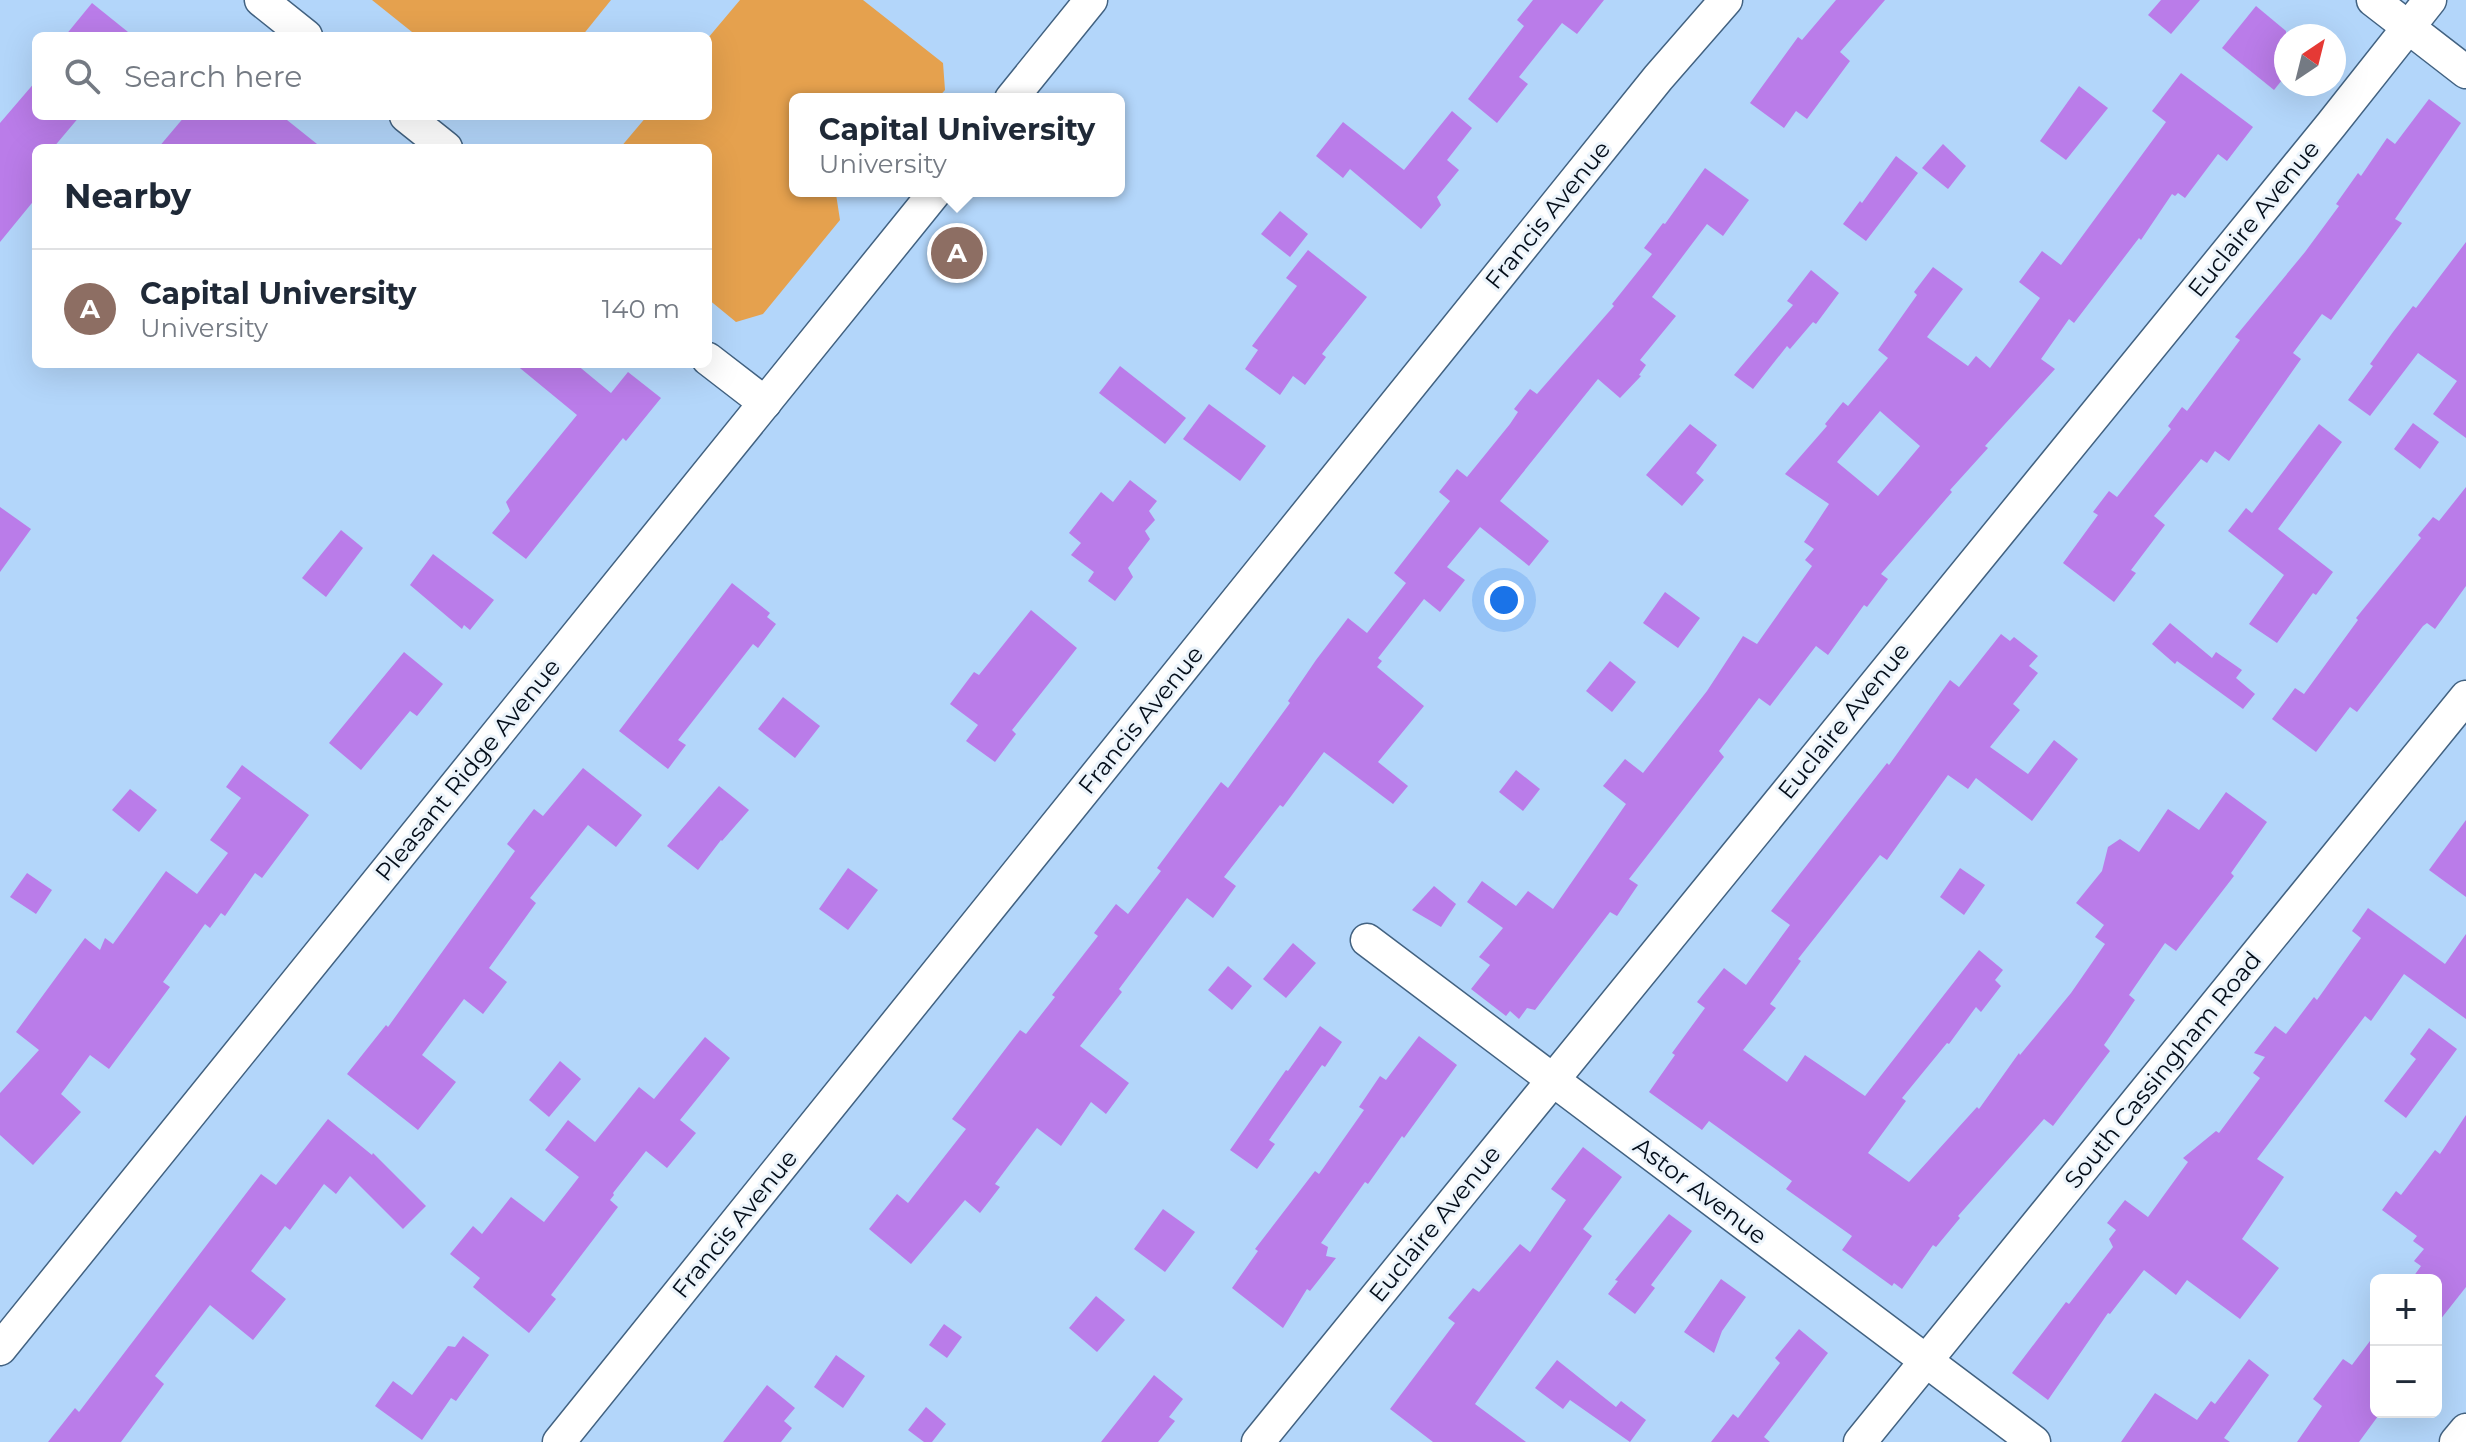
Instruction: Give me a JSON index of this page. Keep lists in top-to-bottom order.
{
  "streets": {
    "street": [
      "Francis Avenue",
      "Euclaire Avenue",
      "Pleasant Ridge Avenue",
      "South Cassingham Road",
      "Astor Avenue"
    ]
  },
  "crossings": [
    ["Euclaire Avenue", "Astor Avenue"],
    ["South Cassingham Road", "Astor Avenue"]
  ],
  "north": "top right",
  "page": {
    "search": "Search here",
    "popup": ["Capital University", "University"],
    "heading": "Nearby",
    "pins": "A",
    "list": [
      {
        "mark": "A",
        "name": "Capital University",
        "note": "University",
        "value": "140 m"
      }
    ],
    "map_buttons": ["+", "−"]
  }
}
